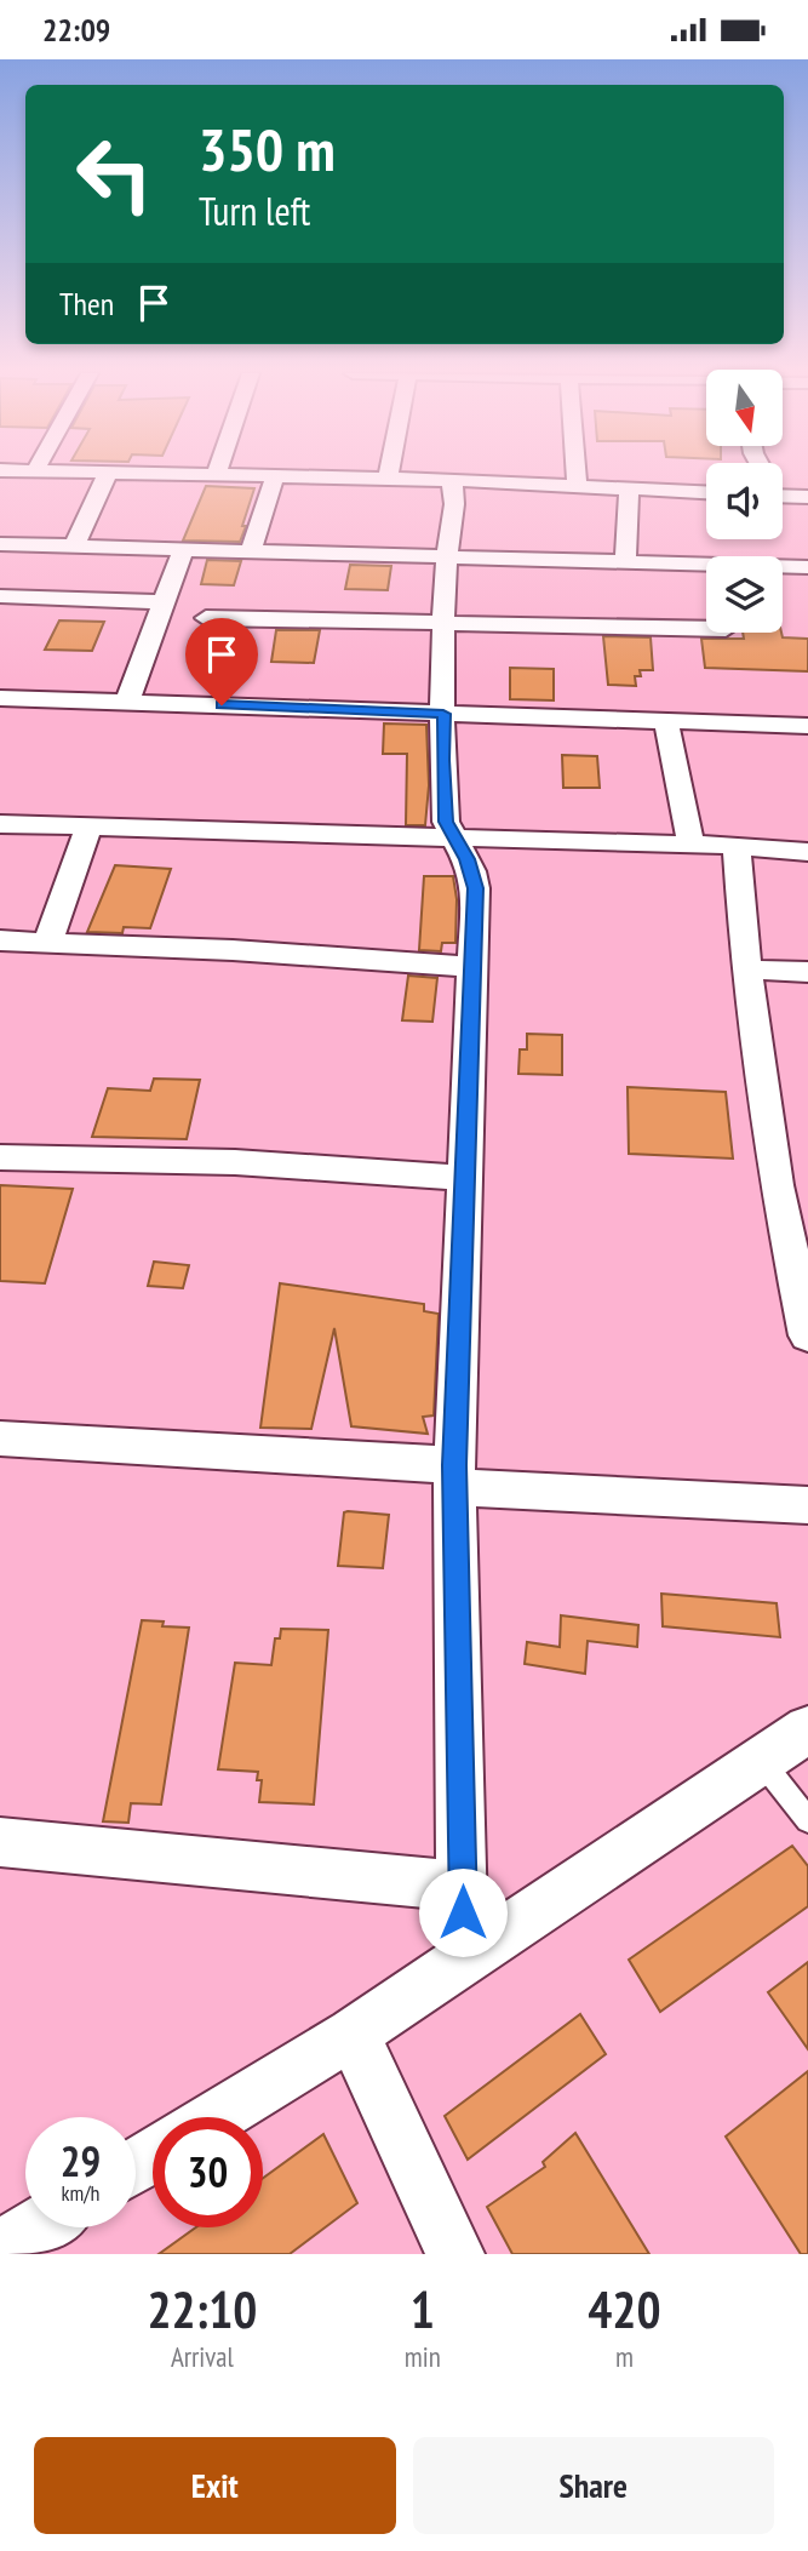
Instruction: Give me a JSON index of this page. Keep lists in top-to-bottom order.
{
  "north": "bottom",
  "page": {
    "status": "22:09",
    "turn": ["350 m", "Turn left"],
    "then": "Then",
    "speed": "29 km/h",
    "limit": "30",
    "eta": [
      "22:10",
      "Arrival",
      "1",
      "min",
      "420",
      "m"
    ],
    "buttons": ["Exit", "Share"]
  }
}
